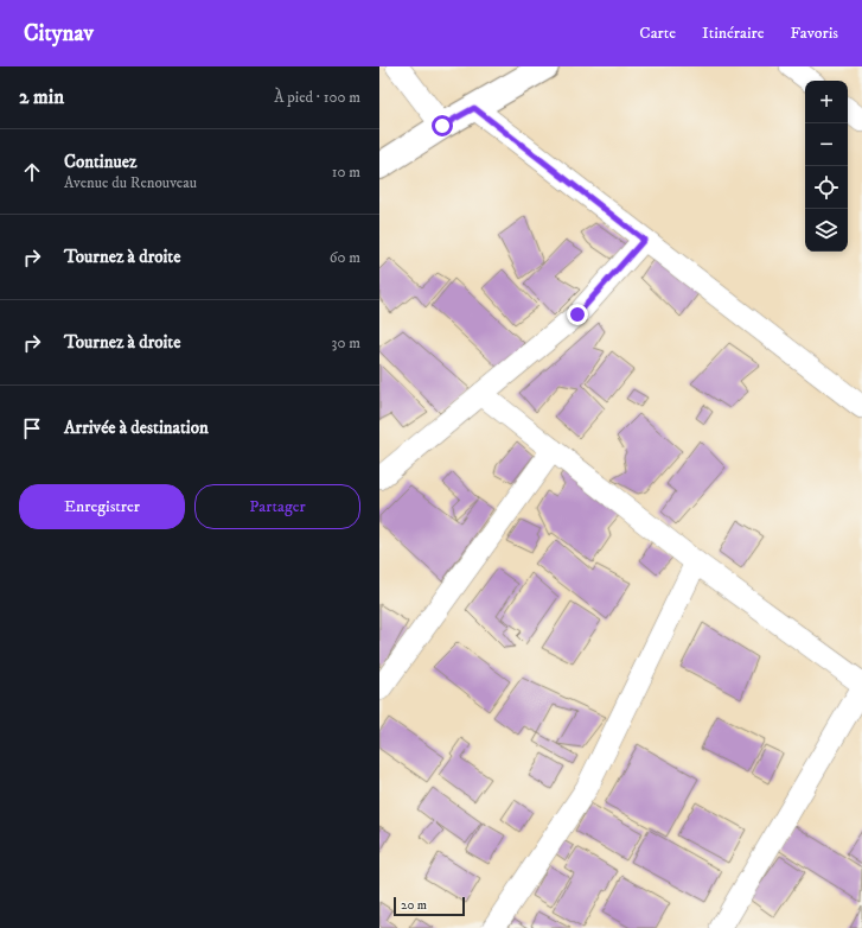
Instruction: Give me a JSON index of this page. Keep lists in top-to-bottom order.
{
  "scale_bar": "20 m",
  "page": {
    "header": "Citynav",
    "nav": ["Carte", "Itinéraire", "Favoris"],
    "heading": ["2 min", "À pied · 100 m"],
    "map_buttons": ["+", "−"],
    "list": [
      ["Continuez", "Avenue du Renouveau", "10 m"],
      ["Tournez à droite", "60 m"],
      ["Tournez à droite", "30 m"],
      "Arrivée à destination"
    ],
    "buttons": ["Enregistrer", "Partager"],
    "scale": "20 m"
  }
}
